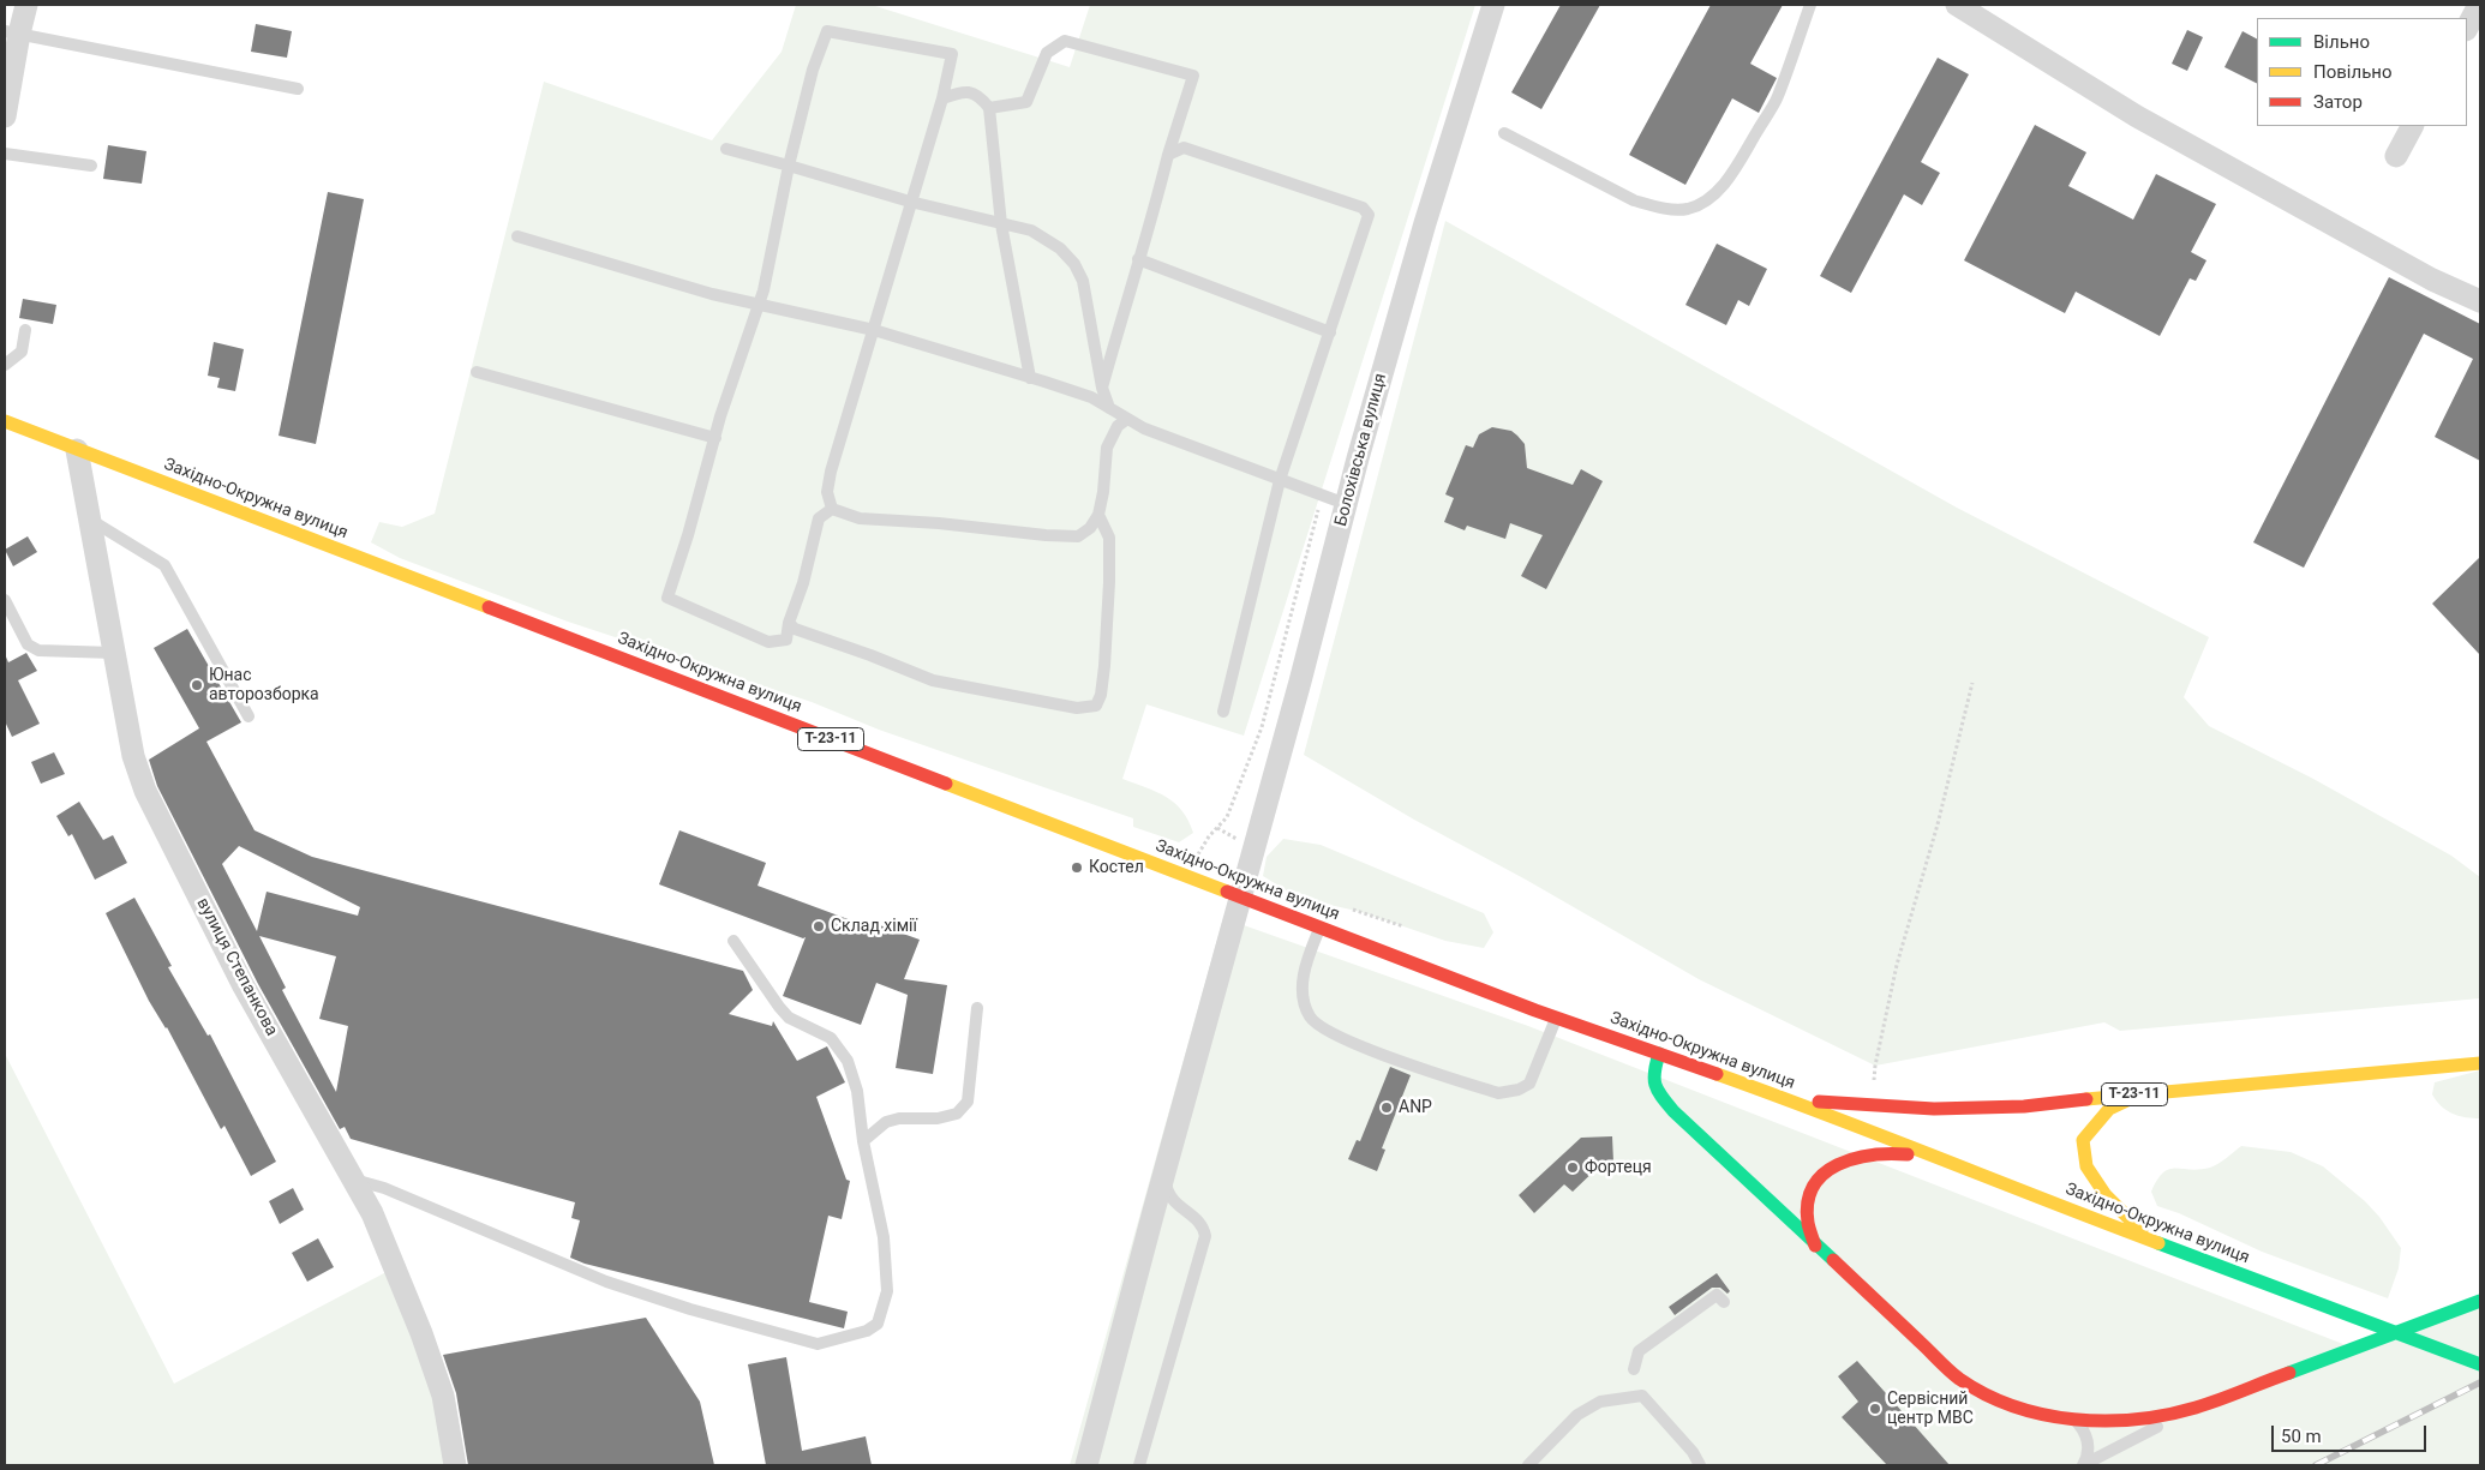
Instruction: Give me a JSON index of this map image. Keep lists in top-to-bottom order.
{
  "streets": {
    "main road": ["Західно-Окружна вулиця", "Т-23-11"],
    "street": ["Болохівська вулиця", "вулиця Степанкова"]
  },
  "crossings": [
    ["Болохівська вулиця", "Західно-Окружна вулиця"],
    ["Західно-Окружна вулиця", "Т-23-11"],
    ["Західно-Окружна вулиця", "вулиця Степанкова"]
  ],
  "places": [
    "Юнас авторозборка",
    "Костел",
    "Склад хімії",
    "ANP",
    "Фортеця",
    "Сервісний центр МВС"
  ],
  "legend": ["Вільно", "Повільно", "Затор"],
  "scale_bar": "50 m"
}
